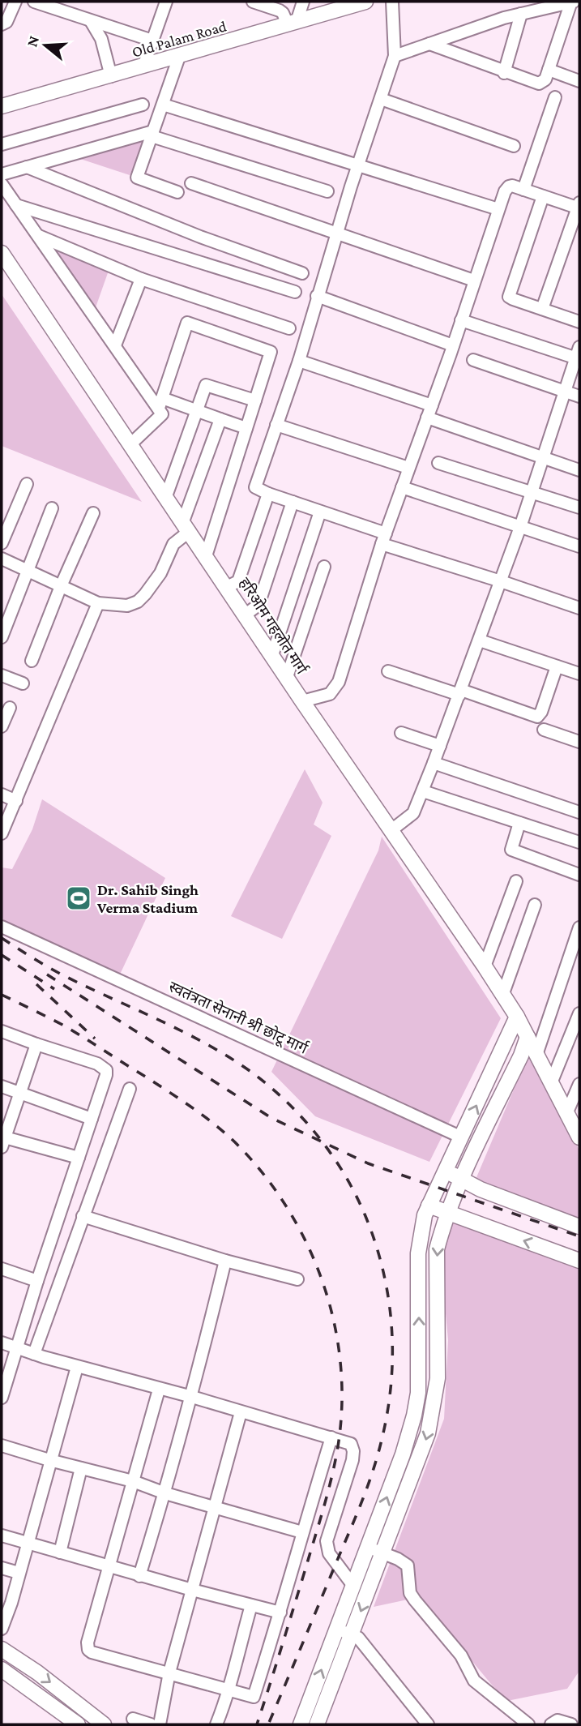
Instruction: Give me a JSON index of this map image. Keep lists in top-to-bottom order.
{
  "streets": {
    "street": ["Old Palam Road", "हरिओम गहलोत मार्ग", "स्वतंत्रता सेनानी श्री छोटू मार्ग"]
  },
  "places": {
    "sports": ["Dr. Sahib Singh Verma Stadium"]
  },
  "north": "left"
}
